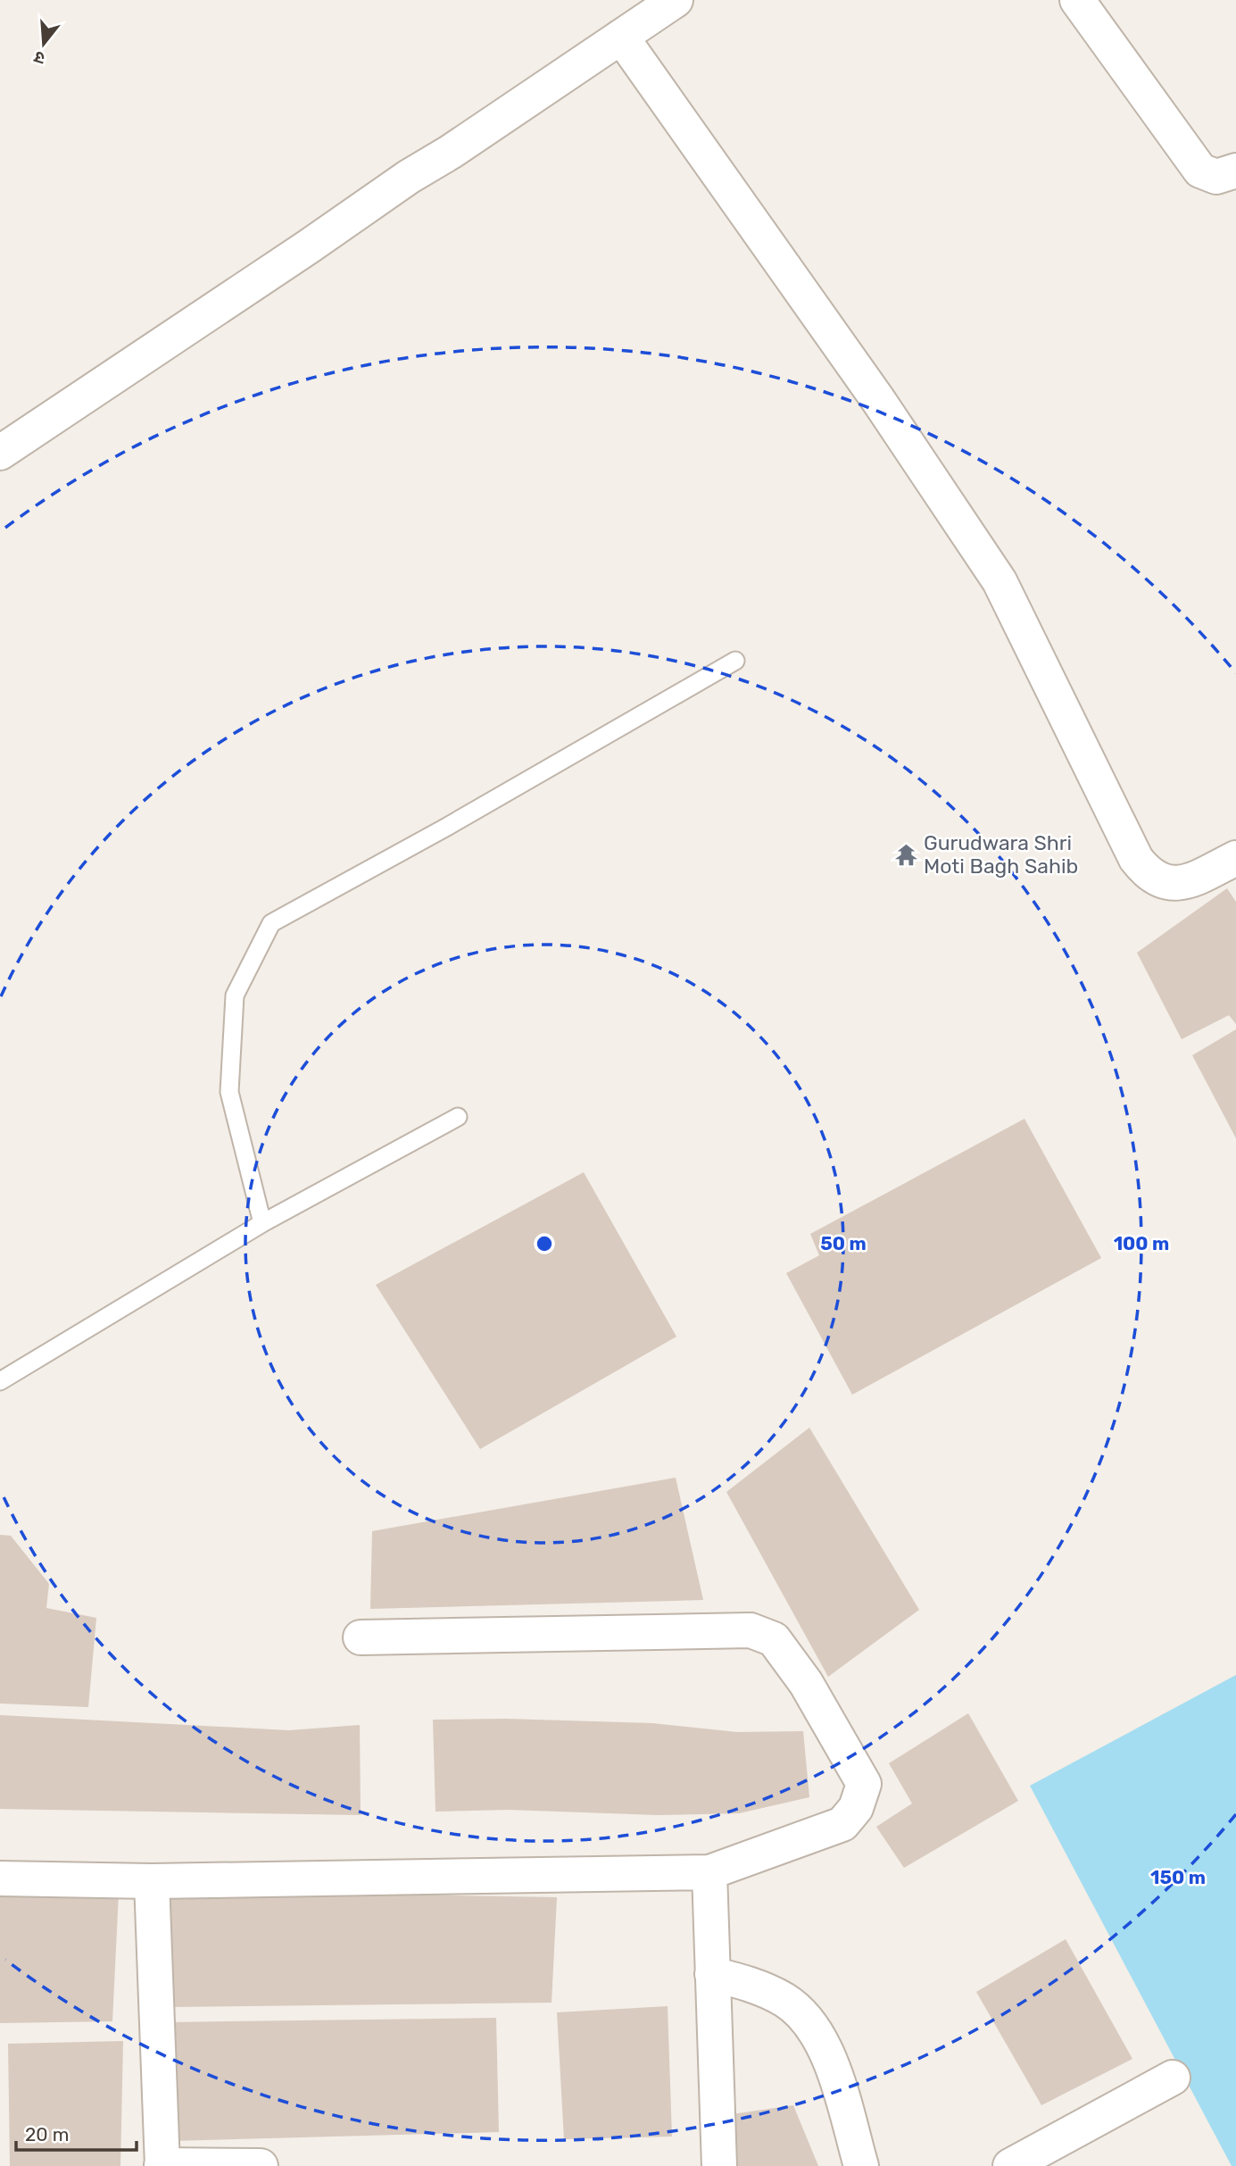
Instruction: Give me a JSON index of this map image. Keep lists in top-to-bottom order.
{
  "places": {
    "temple": ["Gurudwara Shri Moti Bagh Sahib"]
  },
  "scale_bar": "20 m",
  "north": "bottom",
  "rings": ["50 m", "100 m", "150 m"]
}
